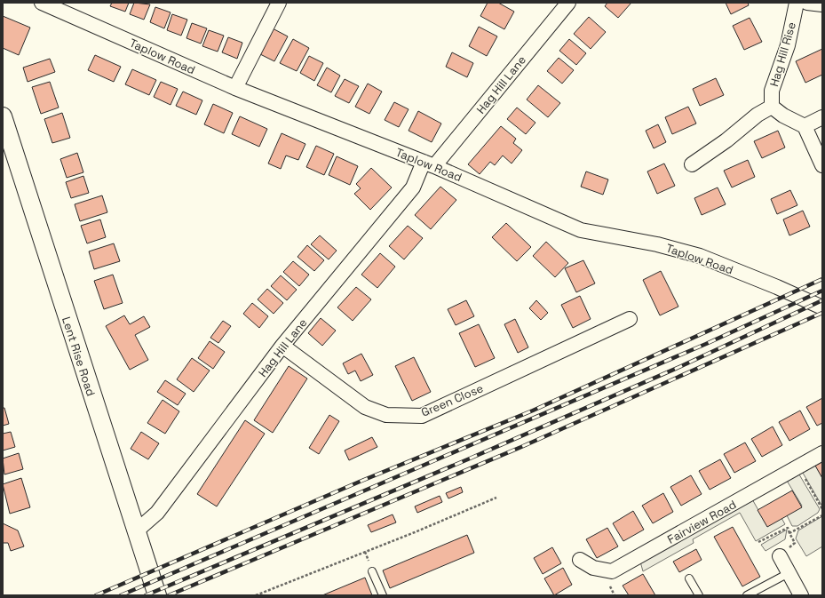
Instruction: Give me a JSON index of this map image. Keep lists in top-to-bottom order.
{
  "streets": {
    "street": [
      "Hag Hill Rise",
      "Taplow Road",
      "Hag Hill Lane",
      "Lent Rise Road",
      "Green Close",
      "Fairview Road"
    ]
  },
  "crossings": [
    ["Taplow Road", "Hag Hill Lane"],
    ["Hag Hill Lane", "Lent Rise Road"],
    ["Hag Hill Lane", "Green Close"]
  ]
}
